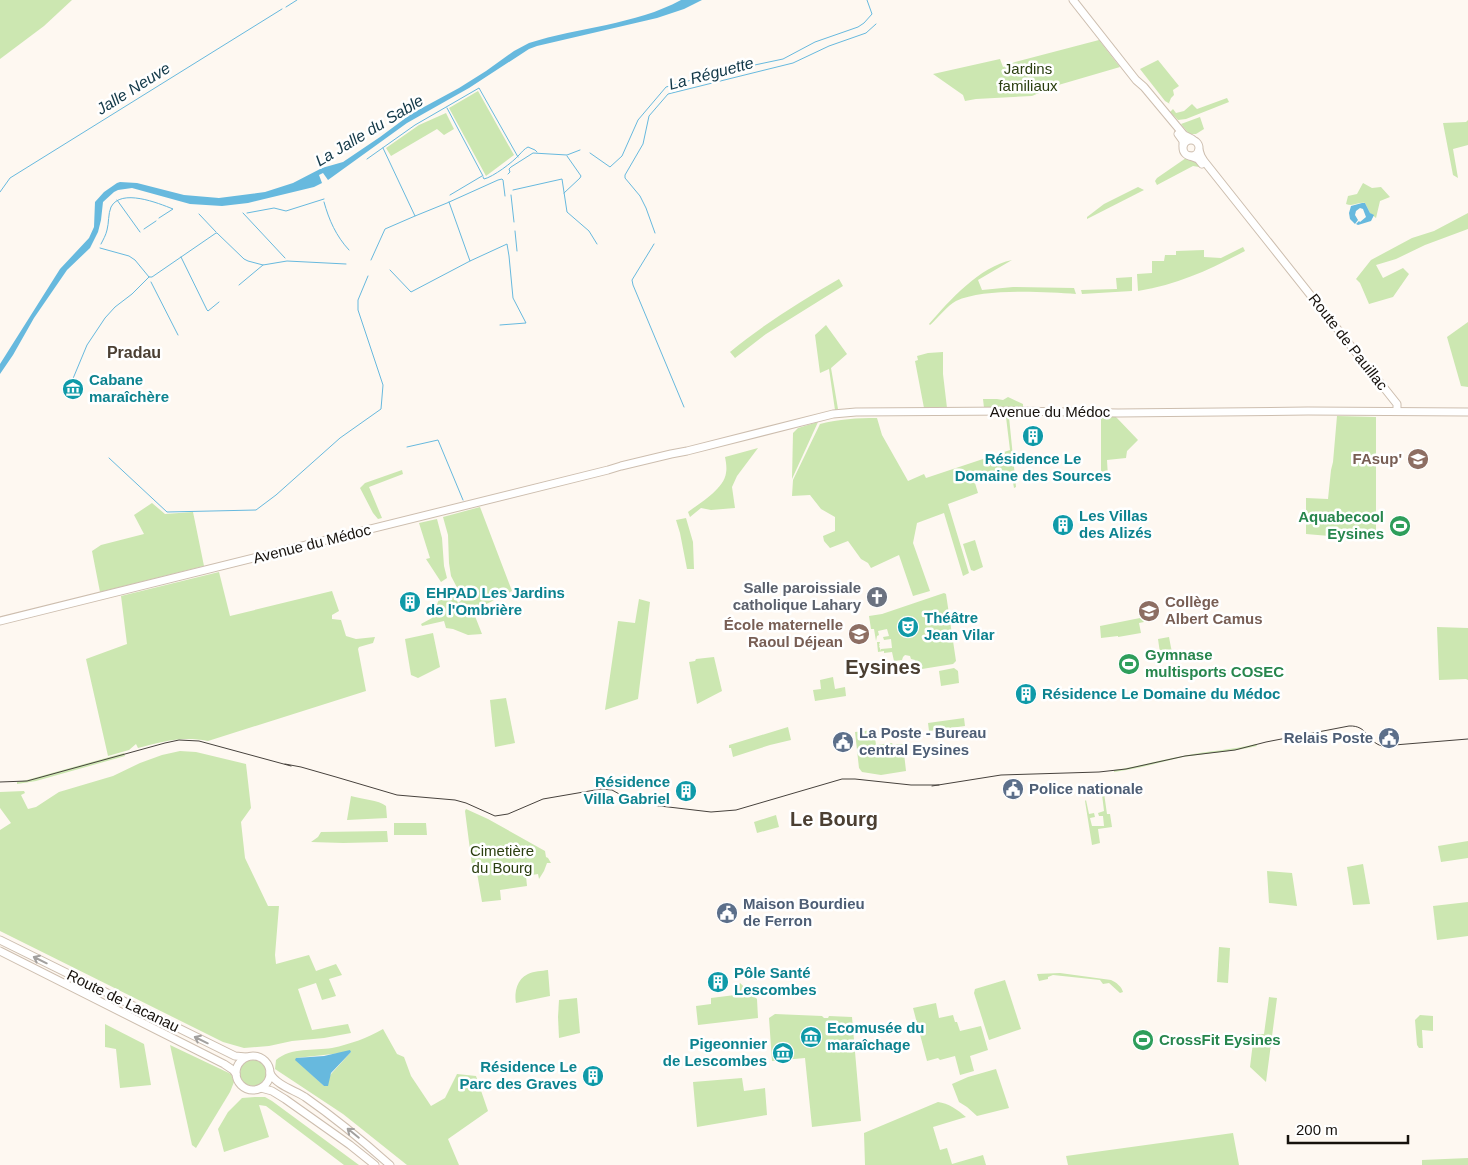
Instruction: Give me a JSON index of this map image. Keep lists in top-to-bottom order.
{
  "streets": {
    "main road": ["Route de Pauillac", "Avenue du Médoc", "Route de Lacanau"]
  },
  "crossings": [
    ["Route de Pauillac", "Avenue du Médoc"]
  ],
  "districts": ["Pradau", "Eysines", "Le Bourg"],
  "water": ["La Réguette", "Jalle Neuve", "La Jalle du Sable"],
  "parks": ["Jardins familiaux", "Cimetière du Bourg"],
  "places": {
    "museum": ["Cabane maraîchère", "Ecomusée du maraîchage", "Pigeonnier de Lescombes"],
    "building": [
      "Résidence Le Domaine des Sources",
      "Les Villas des Alizés",
      "EHPAD Les Jardins de l'Ombrière",
      "Résidence Le Domaine du Médoc",
      "Résidence Villa Gabriel",
      "Pôle Santé Lescombes",
      "Résidence Le Parc des Graves"
    ],
    "school or university": ["FAsup'", "Collège Albert Camus", "École maternelle Raoul Déjean"],
    "sports": ["Aquabecool Eysines", "Gymnase multisports COSEC", "CrossFit Eysines"],
    "church": ["Salle paroissiale catholique Lahary"],
    "theatre": ["Théâtre Jean Vilar"],
    "public building": [
      "Relais Poste",
      "La Poste - Bureau central Eysines",
      "Police nationale",
      "Maison Bourdieu de Ferron"
    ]
  },
  "scale_bar": "200 m"
}
